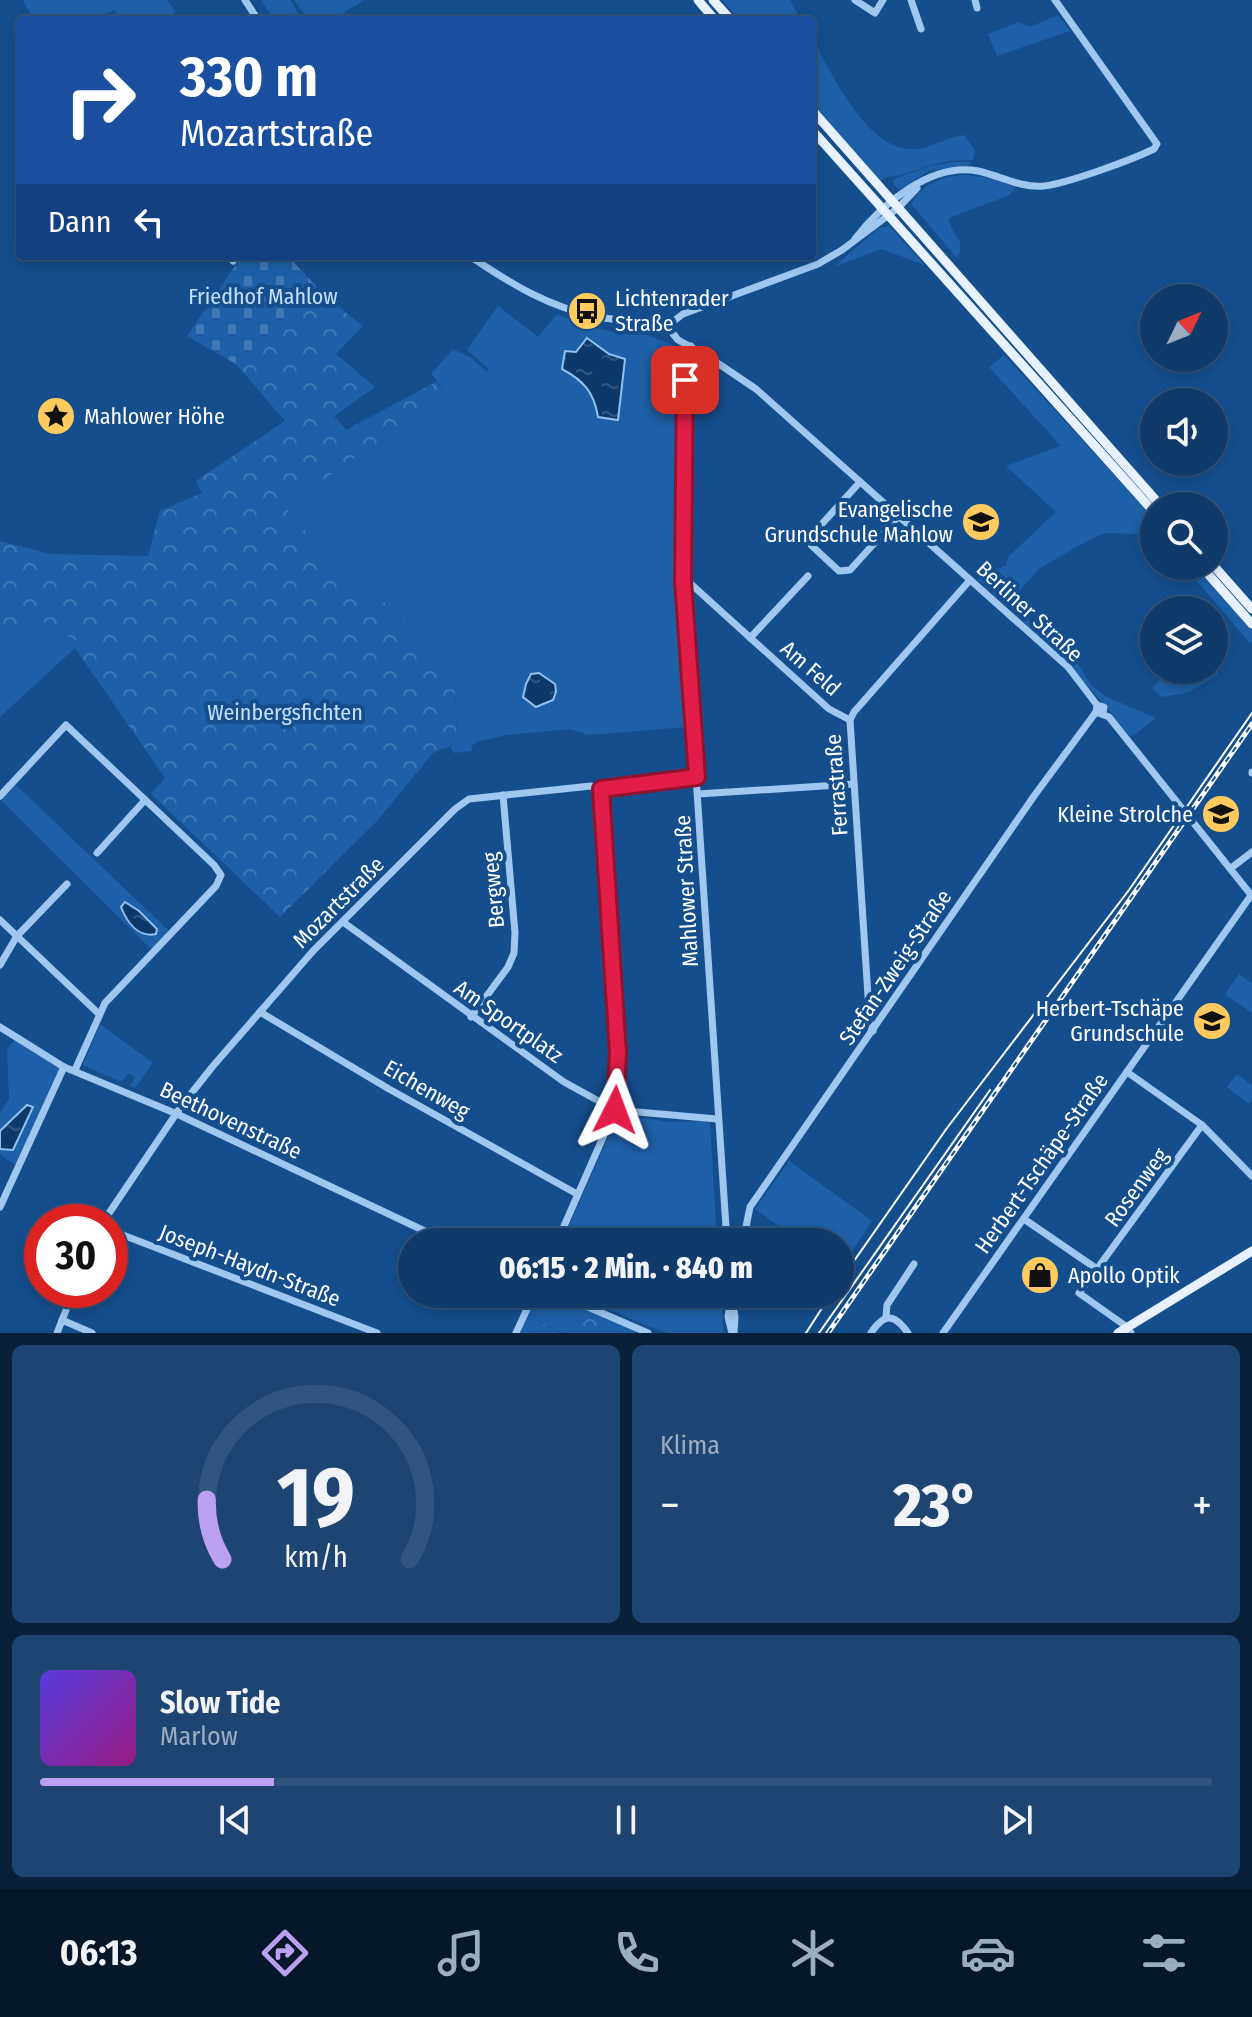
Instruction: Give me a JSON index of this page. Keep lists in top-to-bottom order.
{
  "streets": {
    "street": [
      "Berliner Straße",
      "Am Feld",
      "Ferrastraße",
      "Bergweg",
      "Mahlower Straße",
      "Mozartstraße",
      "Stefan-Zweig-Straße",
      "Am Sportplatz",
      "Eichenweg",
      "Beethovenstraße",
      "Herbert-Tschäpe-Straße",
      "Rosenweg",
      "Joseph-Haydn-Straße"
    ]
  },
  "crossings": [
    ["Berliner Straße", "Ferrastraße"],
    ["Berliner Straße", "Mahlower Straße"],
    ["Berliner Straße", "Stefan-Zweig-Straße"],
    ["Berliner Straße", "Herbert-Tschäpe-Straße"],
    ["Am Feld", "Ferrastraße"],
    ["Am Feld", "Mahlower Straße"],
    ["Ferrastraße", "Stefan-Zweig-Straße"],
    ["Bergweg", "Mozartstraße"],
    ["Bergweg", "Am Sportplatz"],
    ["Mahlower Straße", "Mozartstraße"],
    ["Mahlower Straße", "Am Sportplatz"],
    ["Mozartstraße", "Am Sportplatz"],
    ["Mozartstraße", "Eichenweg"],
    ["Mozartstraße", "Beethovenstraße"]
  ],
  "parks": ["Friedhof Mahlow", "Weinbergsfichten"],
  "places": {
    "bus stop": ["Lichtenrader Straße"],
    "place": ["Mahlower Höhe"],
    "school or university": ["Evangelische Grundschule Mahlow", "Kleine Strolche", "Herbert-Tschäpe Grundschule"],
    "shop": ["Apollo Optik"]
  },
  "north": "top right",
  "page": {
    "turn": ["330 m", "Mozartstraße"],
    "then": "Dann",
    "limit": "30",
    "trip": "06:15 · 2 Min. · 840 m",
    "tile": "Klima",
    "heat": ["−", "23°", "+"],
    "song": ["Slow Tide", "Marlow"],
    "tabs": "06:13",
    "gauge": ["19", "km/h"]
  }
}
